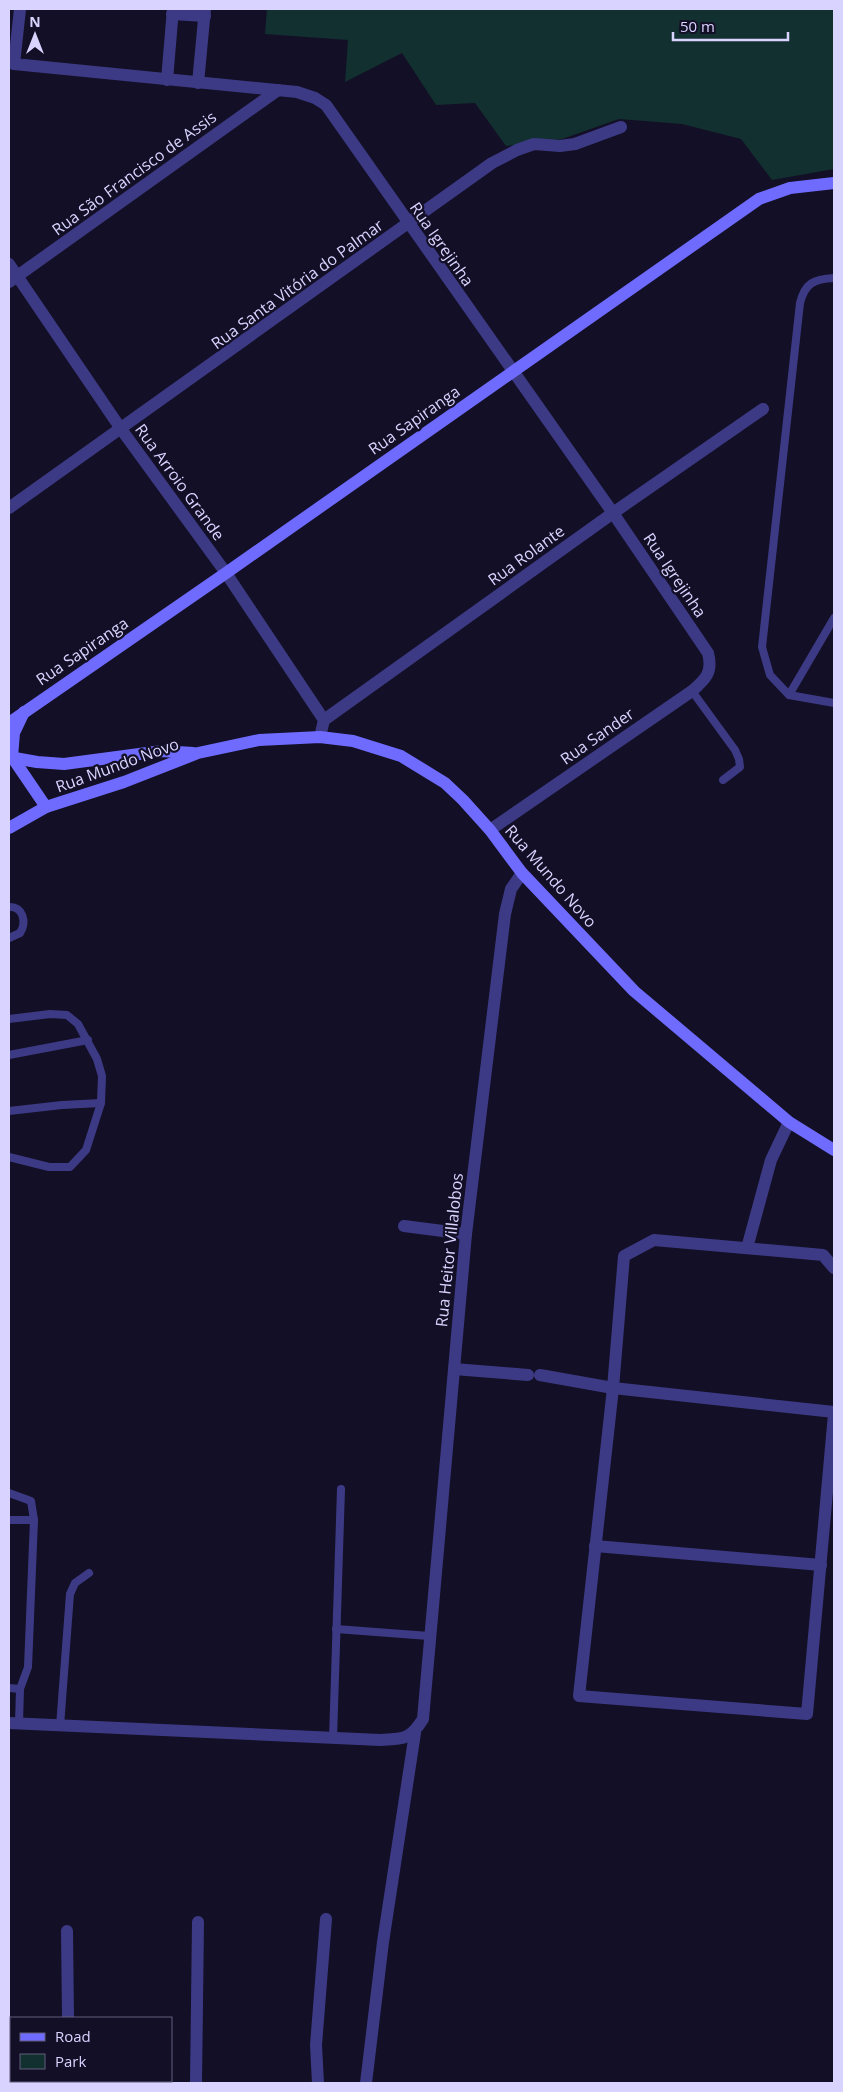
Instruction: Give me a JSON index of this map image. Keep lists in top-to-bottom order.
{
  "streets": {
    "main road": ["Rua Sapiranga", "Rua Mundo Novo"],
    "street": [
      "Rua São Francisco de Assis",
      "Rua Igrejinha",
      "Rua Santa Vitória do Palmar",
      "Rua Arroio Grande",
      "Rua Rolante",
      "Rua Sander",
      "Rua Heitor Villalobos"
    ]
  },
  "crossings": [
    ["Rua São Francisco de Assis", "Rua Igrejinha"],
    ["Rua São Francisco de Assis", "Rua Arroio Grande"],
    ["Rua Igrejinha", "Rua Santa Vitória do Palmar"],
    ["Rua Igrejinha", "Rua Sapiranga"],
    ["Rua Igrejinha", "Rua Rolante"],
    ["Rua Igrejinha", "Rua Sander"],
    ["Rua Santa Vitória do Palmar", "Rua Arroio Grande"],
    ["Rua Sapiranga", "Rua Arroio Grande"],
    ["Rua Arroio Grande", "Rua Rolante"],
    ["Rua Sander", "Rua Mundo Novo"],
    ["Rua Mundo Novo", "Rua Heitor Villalobos"]
  ],
  "legend": ["Road", "Park"],
  "scale_bar": "50 m",
  "north": "top"
}
